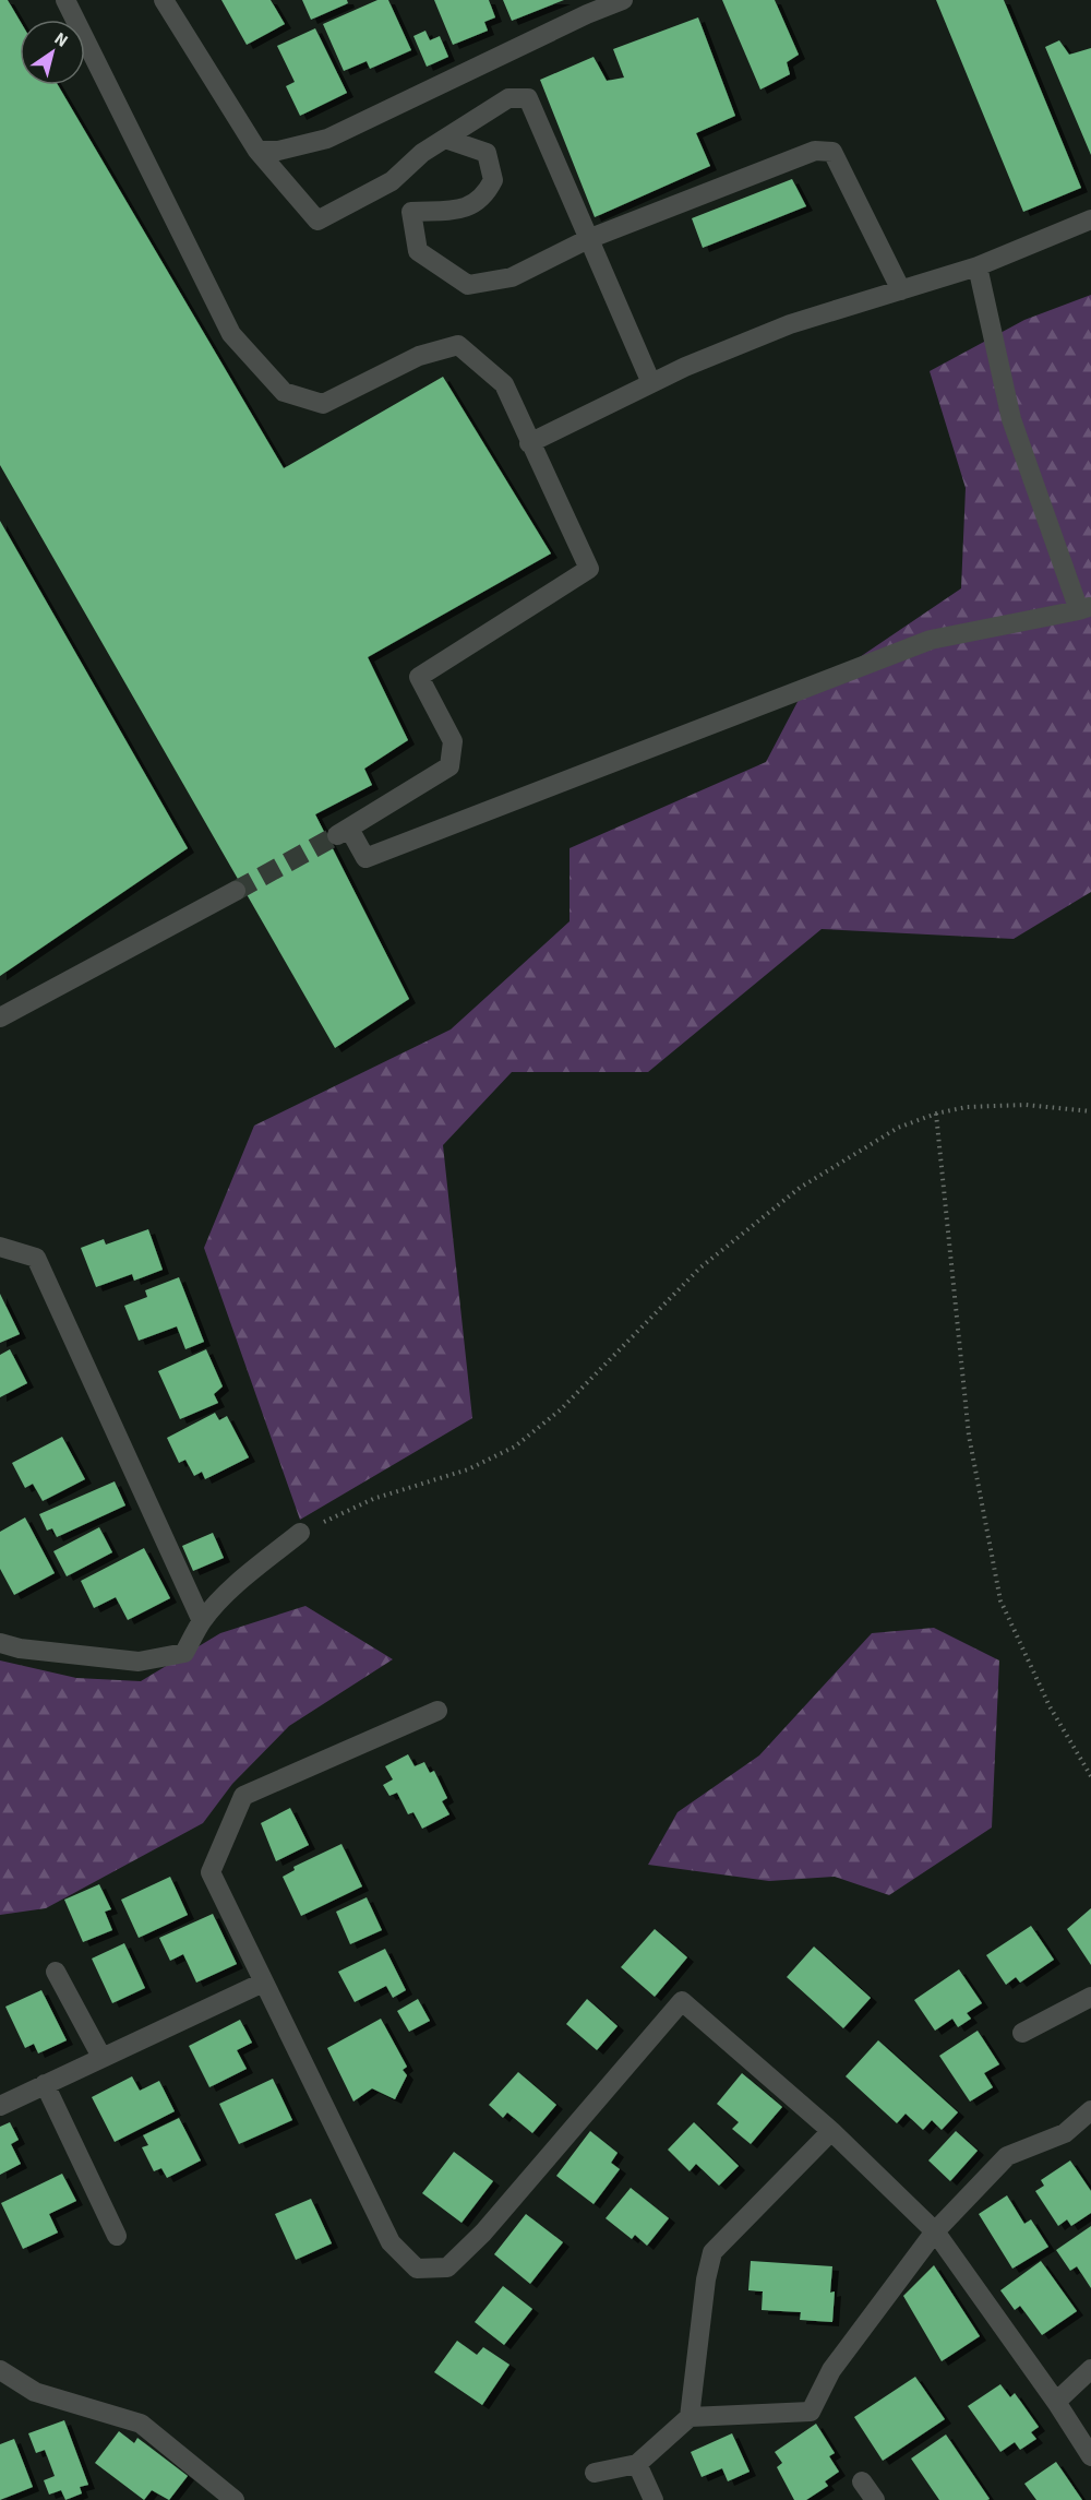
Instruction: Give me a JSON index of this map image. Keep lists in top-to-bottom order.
{
  "north": "top right"
}
